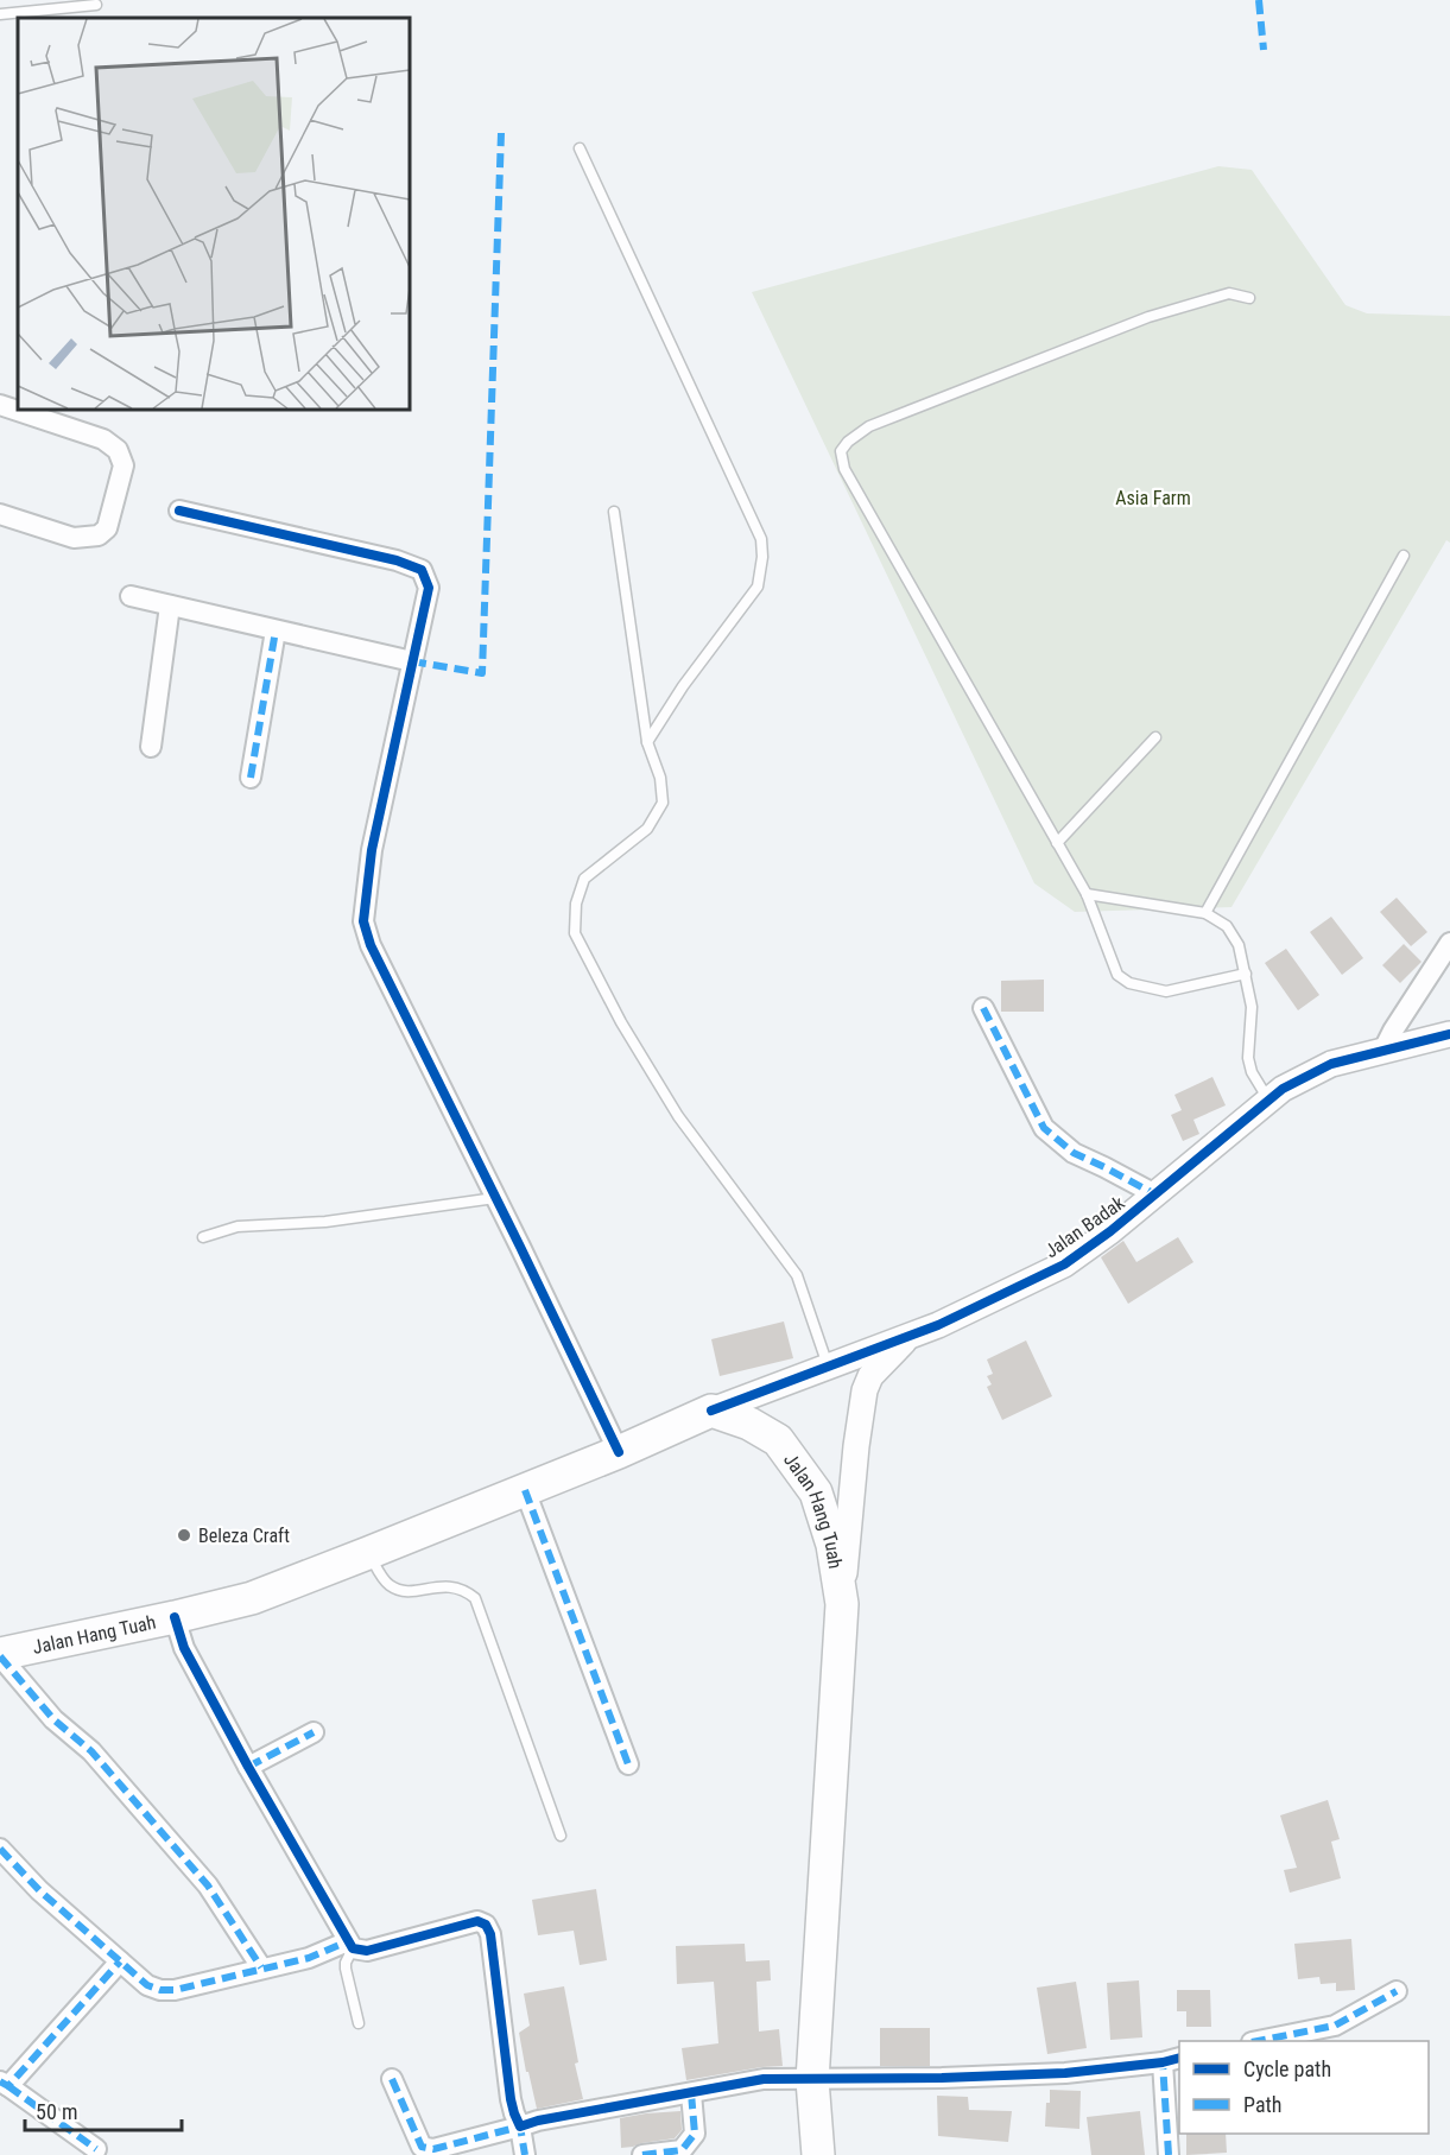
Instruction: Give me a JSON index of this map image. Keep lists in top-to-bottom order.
{
  "streets": {
    "main road": ["Jalan Hang Tuah"],
    "street": ["Jalan Badak"]
  },
  "crossings": [
    ["Jalan Badak", "Jalan Hang Tuah"]
  ],
  "parks": ["Asia Farm"],
  "places": ["Beleza Craft"],
  "legend": ["Cycle path", "Path"],
  "scale_bar": "50 m"
}
